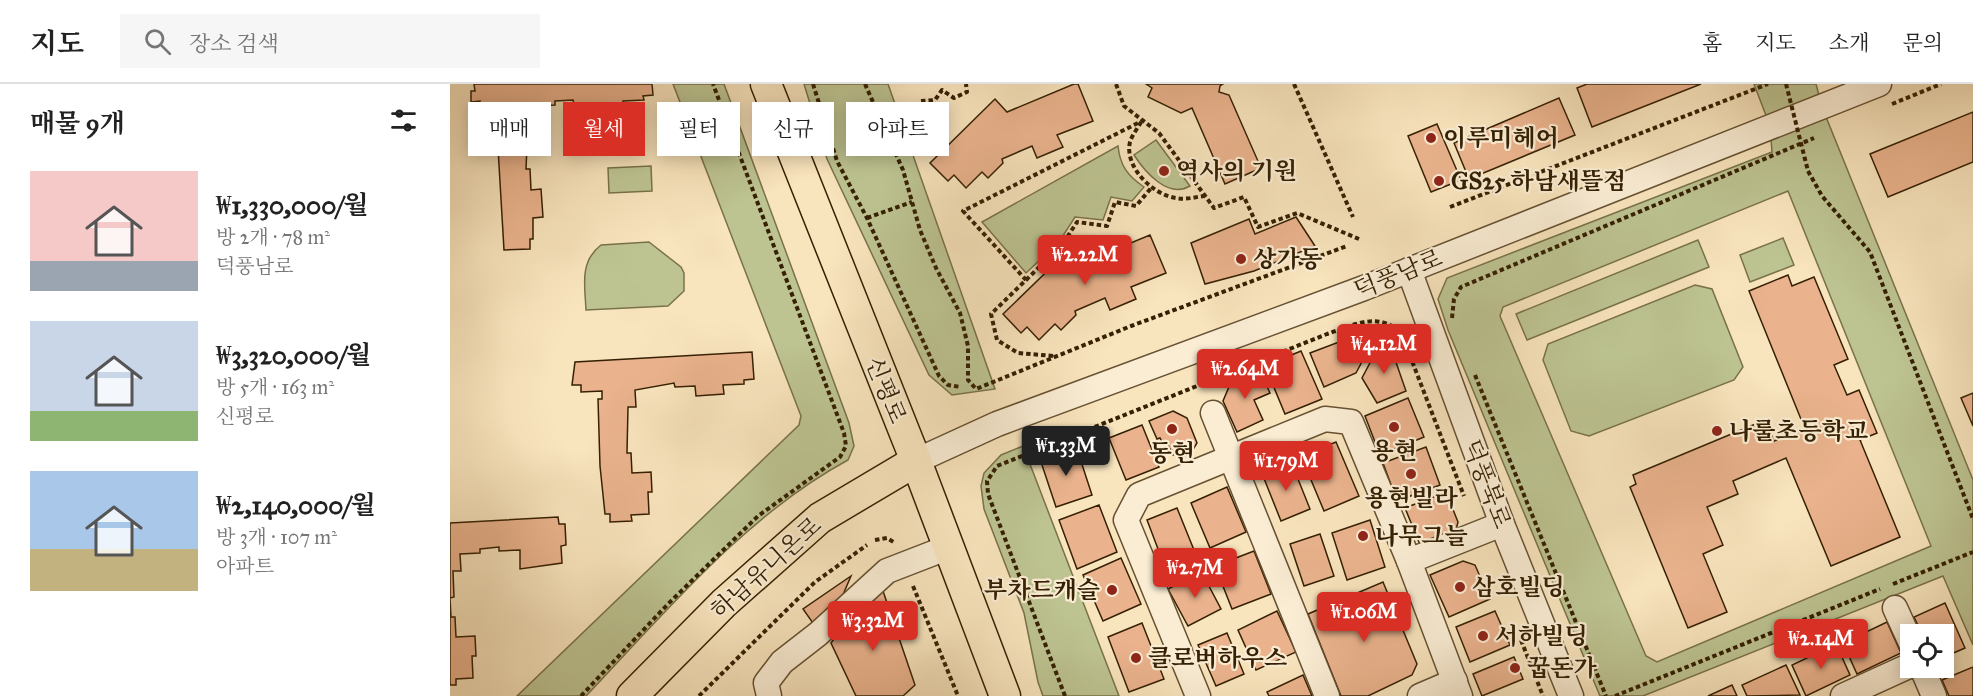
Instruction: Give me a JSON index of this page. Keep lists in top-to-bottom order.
{
  "streets": {
    "main road": ["신평로", "하남유니온로"],
    "street": ["덕풍남로", "덕풍북로"]
  },
  "crossings": [
    ["덕풍남로", "신평로"],
    ["덕풍남로", "덕풍북로"],
    ["덕풍남로", "하남유니온로"],
    ["신평로", "하남유니온로"]
  ],
  "places": [
    "이루미헤어",
    "역사의 기원",
    "GS25 하남새뜰점",
    "상가동",
    "용현",
    "동현",
    "나룰초등학교",
    "용현빌라",
    "나무그늘",
    "삼호빌딩",
    "부차드캐슬",
    "서하빌딩",
    "클로버하우스",
    "꿉돈가"
  ],
  "page": {
    "header": "지도",
    "search": "장소 검색",
    "nav": [
      "홈",
      "지도",
      "소개",
      "문의"
    ],
    "heading": "매물 9개",
    "chip": [
      "매매",
      "월세",
      "필터",
      "신규",
      "아파트"
    ],
    "list": [
      {
        "name": "₩1,330,000/월",
        "note": "방 2개 · 78 m² · 덕풍남로"
      },
      {
        "name": "₩3,320,000/월",
        "note": "방 5개 · 163 m² · 신평로"
      },
      {
        "name": "₩2,140,000/월",
        "note": "방 3개 · 107 m² · 아파트"
      }
    ],
    "price": [
      "₩2.22M",
      "₩4.12M",
      "₩2.64M",
      "₩1.33M",
      "₩1.79M",
      "₩2.7M",
      "₩1.06M",
      "₩3.32M",
      "₩2.14M"
    ]
  }
}
